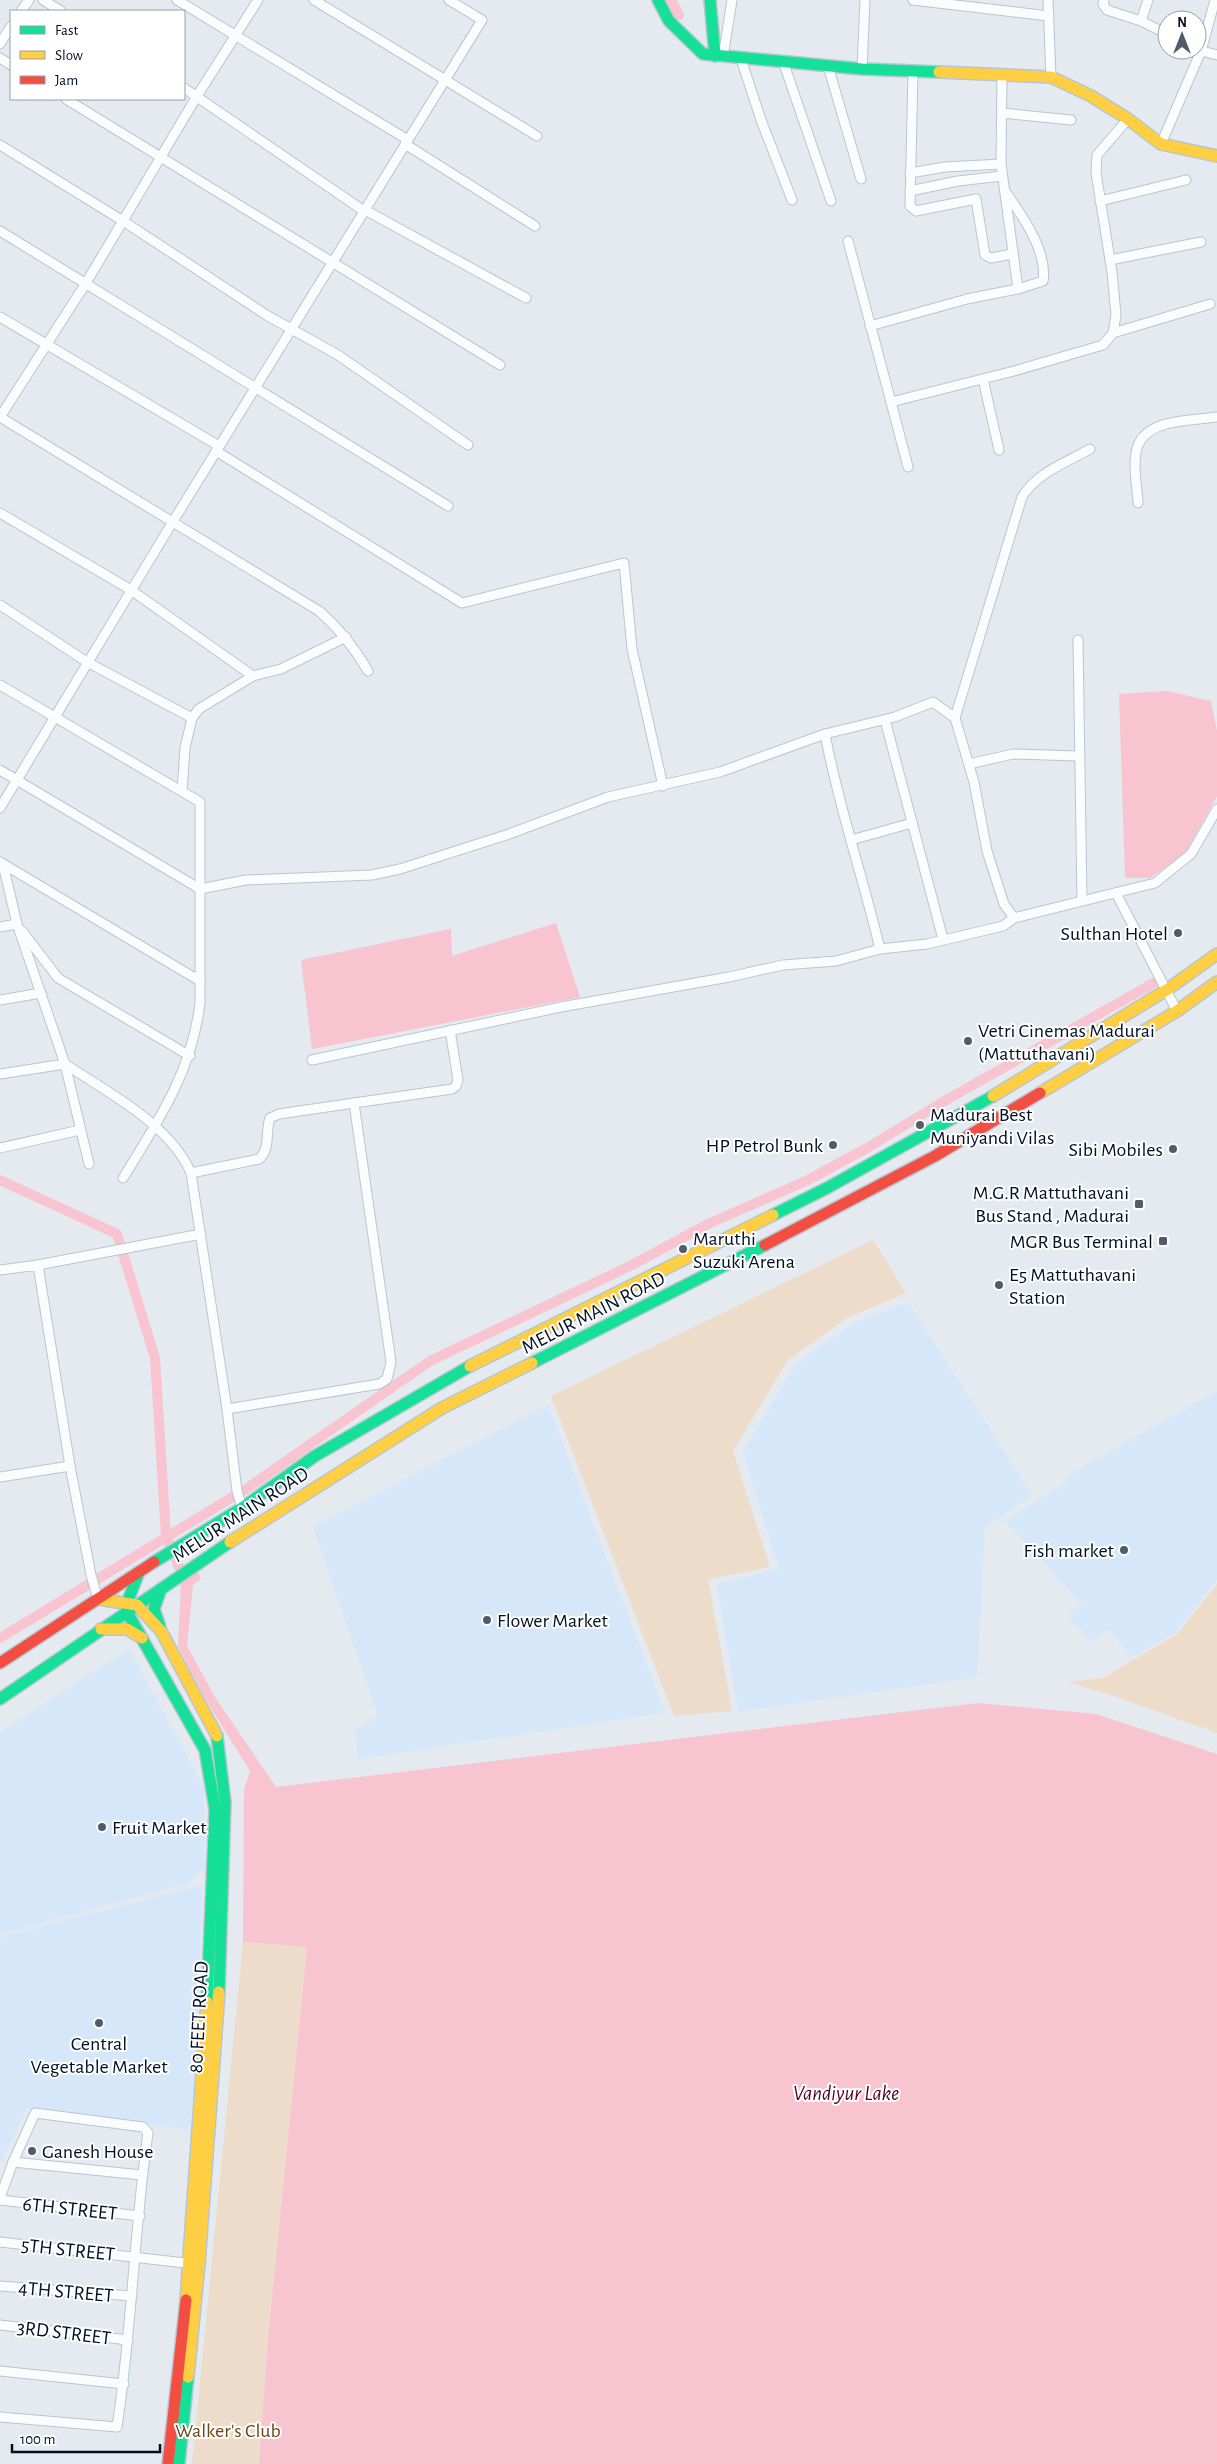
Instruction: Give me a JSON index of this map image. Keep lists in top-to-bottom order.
{
  "streets": {
    "main road": ["MELUR MAIN ROAD", "80 FEET ROAD"],
    "street": [
      "6TH STREET",
      "5TH STREET",
      "4TH STREET",
      "3RD STREET"
    ]
  },
  "crossings": [
    ["MELUR MAIN ROAD", "80 FEET ROAD"],
    ["80 FEET ROAD", "5TH STREET"]
  ],
  "water": ["Vandiyur Lake"],
  "parks": ["Walker's Club"],
  "places": {
    "other": [
      "Sulthan Hotel",
      "Vetri Cinemas Madurai (Mattuthavani)",
      "Madurai Best Muniyandi Vilas",
      "HP Petrol Bunk",
      "Sibi Mobiles",
      "Maruthi Suzuki Arena",
      "E5 Mattuthavani Station",
      "Fish market",
      "Flower Market",
      "Fruit Market",
      "Central Vegetable Market",
      "Ganesh House"
    ],
    "transit": ["M.G.R Mattuthavani Bus Stand , Madurai", "MGR Bus Terminal"]
  },
  "legend": ["Fast", "Slow", "Jam"],
  "scale_bar": "100 m",
  "north": "top"
}
